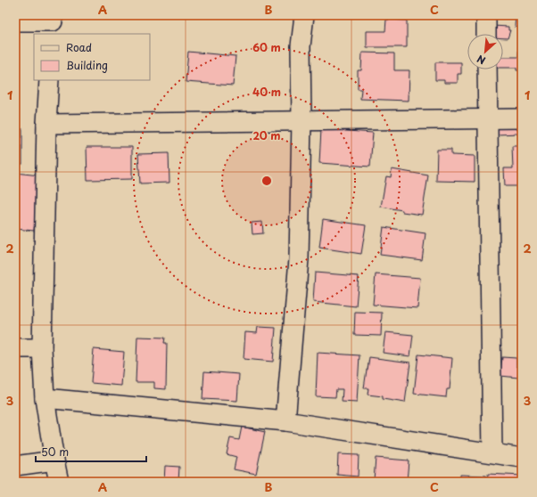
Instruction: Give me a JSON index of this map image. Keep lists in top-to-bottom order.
{
  "legend": ["Road", "Building"],
  "scale_bar": "50 m",
  "north": "bottom left",
  "grid": {
    "columns": ["A", "B", "C"],
    "rows": ["1", "2", "3"]
  },
  "rings": ["60 m", "40 m", "20 m"]
}
